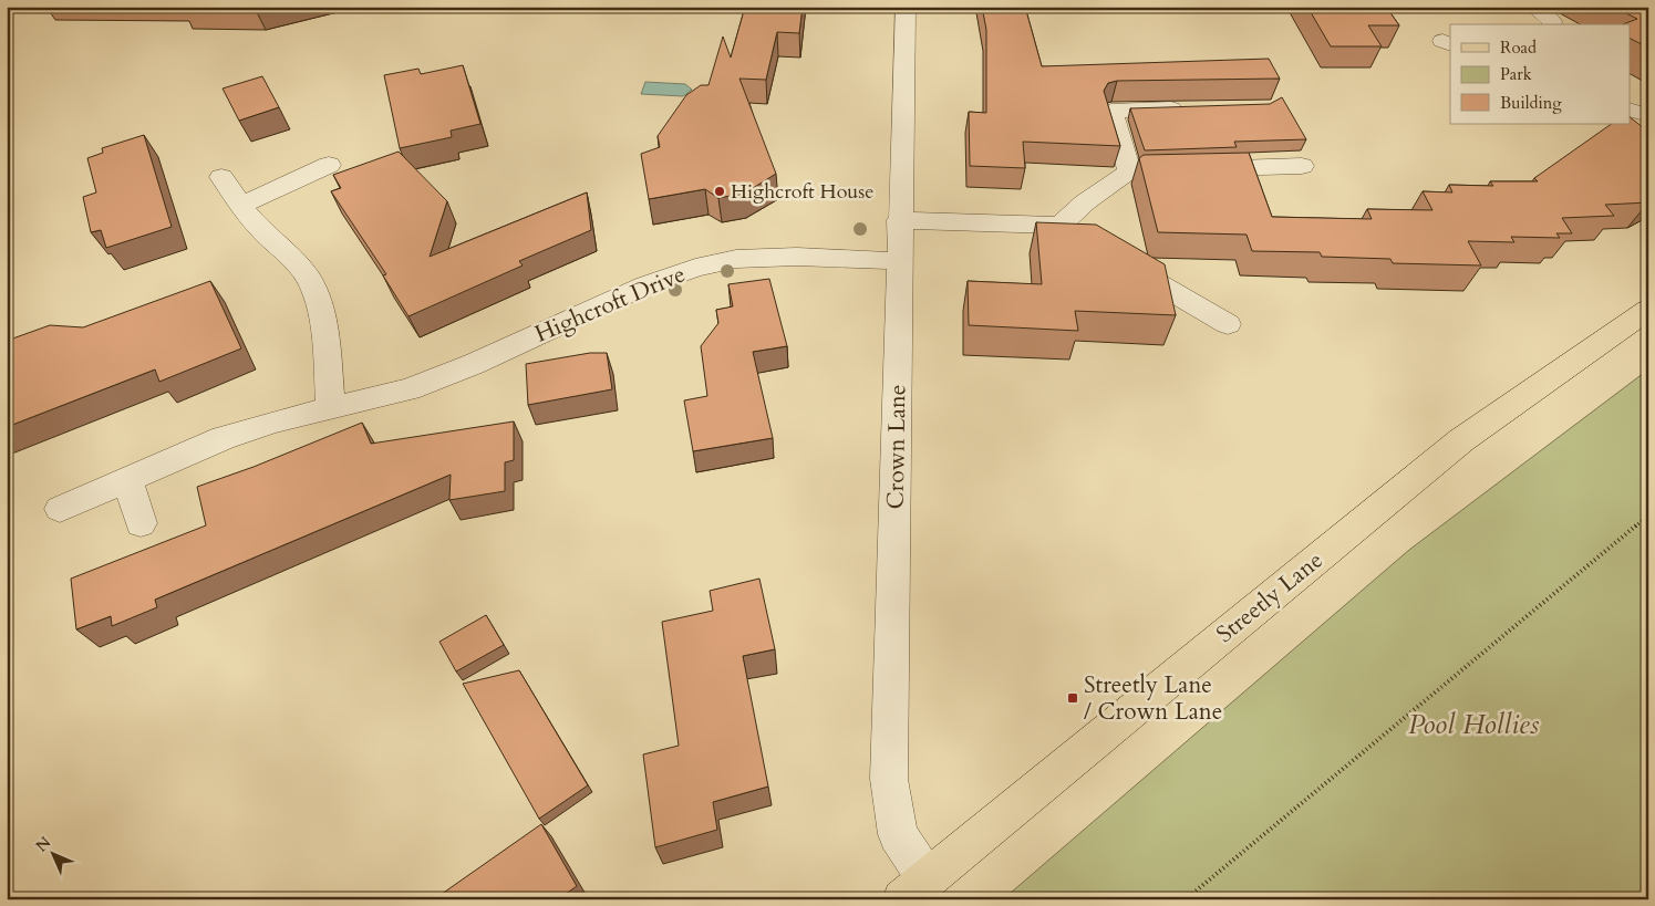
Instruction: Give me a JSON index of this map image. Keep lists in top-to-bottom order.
{
  "streets": {
    "main road": ["Streetly Lane"],
    "street": ["Highcroft Drive", "Crown Lane"]
  },
  "crossings": [
    ["Highcroft Drive", "Crown Lane"],
    ["Crown Lane", "Streetly Lane"]
  ],
  "parks": ["Pool Hollies"],
  "places": {
    "other": ["Highcroft House"],
    "transit": ["Streetly Lane / Crown Lane"]
  },
  "legend": ["Road", "Park", "Building"],
  "north": "top left"
}
